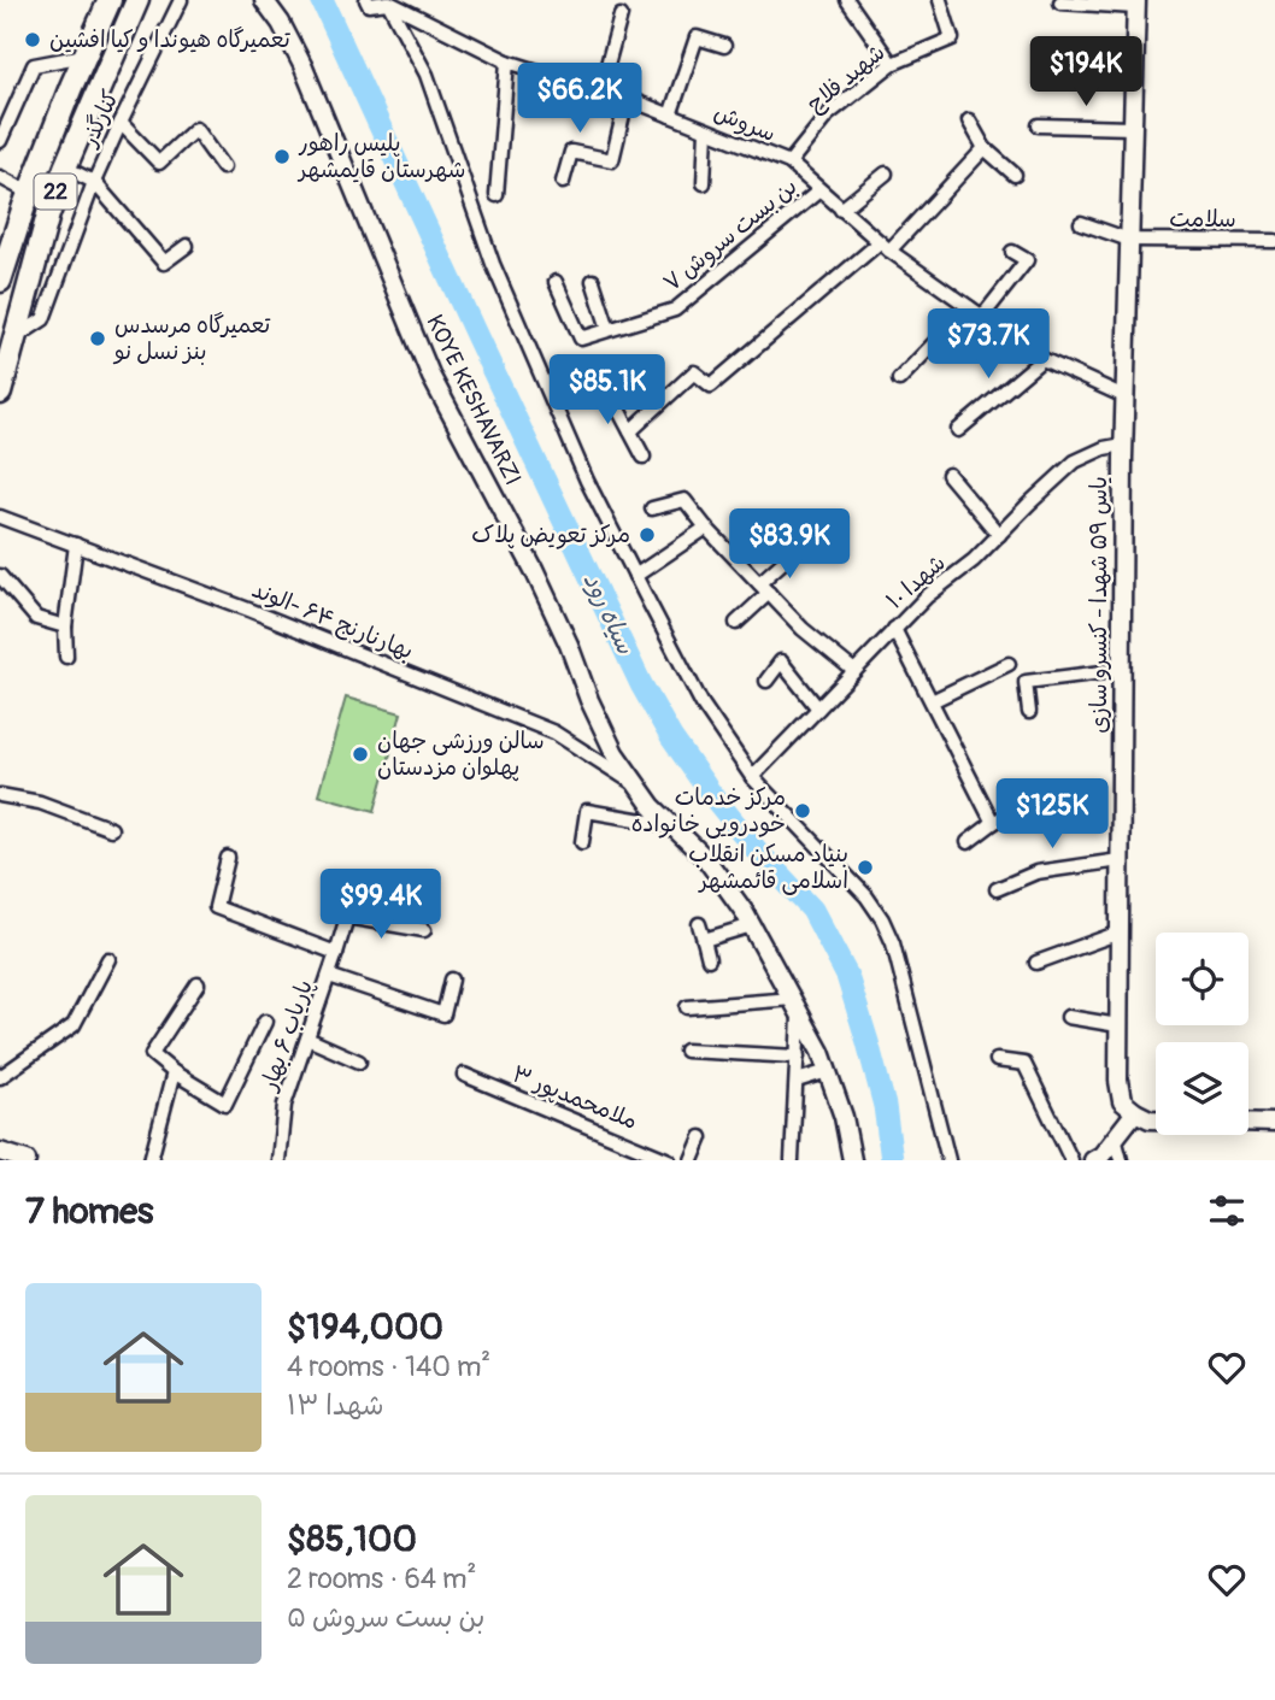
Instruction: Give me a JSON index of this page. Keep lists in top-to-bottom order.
{
  "streets": {
    "highway": ["22"],
    "street": [
      "شهید فلاح",
      "کنارگذر",
      "سروش",
      "سلامت",
      "بن بست سروش ۷",
      "KOYE KESHAVARZI",
      "شهدا ۱۰",
      "یاس ۵۹ شهدا - کنسرو سازی",
      "بهارنارنج ۶۴ -الوند",
      "پاریاب ۶ بهار",
      "ملامحمدپور ۳"
    ]
  },
  "crossings": [
    ["شهید فلاح", "سروش"],
    ["کنارگذر", "22"],
    ["سروش", "بن بست سروش ۷"],
    ["سروش", "یاس ۵۹ شهدا - کنسرو سازی"],
    ["سلامت", "یاس ۵۹ شهدا - کنسرو سازی"],
    ["KOYE KESHAVARZI", "بهارنارنج ۶۴ -الوند"],
    ["شهدا ۱۰", "یاس ۵۹ شهدا - کنسرو سازی"]
  ],
  "water": ["سیاه رود"],
  "places": [
    "تعمیرگاه هیوندا و کیا افشین",
    "پلیس راهور شهرستان قایمشهر",
    "تعمیرگاه مرسدس بنز نسل نو",
    "مرکز تعویض پلاک",
    "سالن ورزشی جهان پهلوان مزدستان",
    "مرکز خدمات خودرویی خانواده",
    "بنیاد مسکن انقلاب اسلامی قائمشهر"
  ],
  "page": {
    "price": [
      "$194K",
      "$66.2K",
      "$73.7K",
      "$85.1K",
      "$83.9K",
      "$125K",
      "$99.4K"
    ],
    "heading": "7 homes",
    "list": [
      {
        "name": "$194,000",
        "note": "4 rooms · 140 m² · شهدا ۱۳"
      },
      {
        "name": "$85,100",
        "note": "2 rooms · 64 m² · بن بست سروش ۵"
      }
    ]
  }
}
